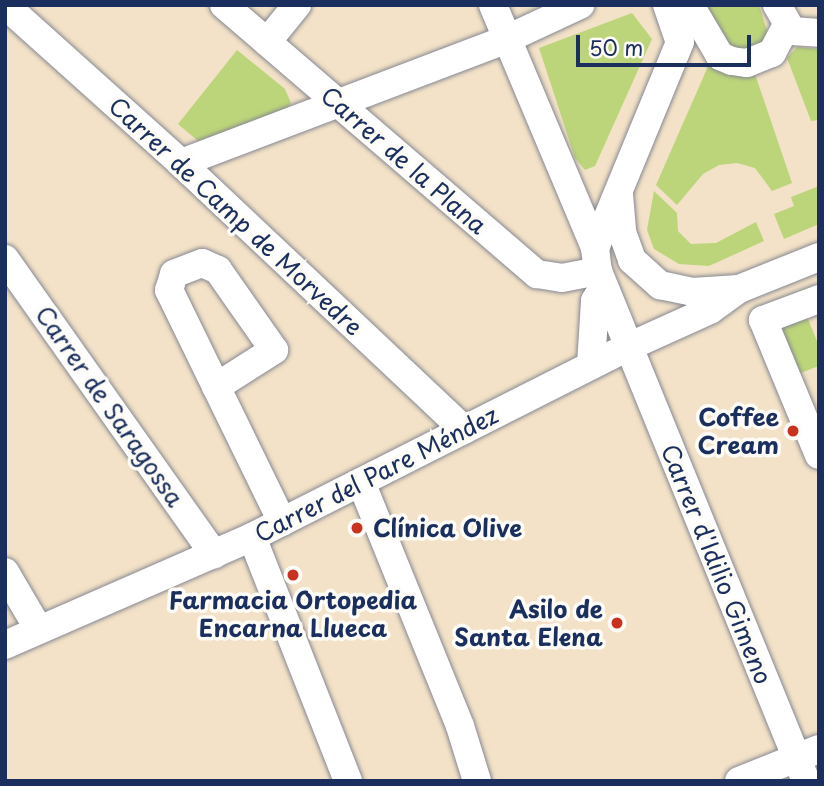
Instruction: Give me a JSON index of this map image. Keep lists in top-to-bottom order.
{
  "streets": {
    "street": [
      "Carrer de la Plana",
      "Carrer de Camp de Morvedre",
      "Carrer de Saragossa",
      "Carrer del Pare Méndez",
      "Carrer d'Idilio Gimeno"
    ]
  },
  "crossings": [
    ["Carrer de la Plana", "Carrer d'Idilio Gimeno"],
    ["Carrer de Camp de Morvedre", "Carrer del Pare Méndez"],
    ["Carrer de Saragossa", "Carrer del Pare Méndez"],
    ["Carrer del Pare Méndez", "Carrer d'Idilio Gimeno"]
  ],
  "places": [
    "Coffee Cream",
    "Clínica Olive",
    "Farmacia Ortopedia Encarna Llueca",
    "Asilo de Santa Elena"
  ],
  "scale_bar": "50 m"
}
